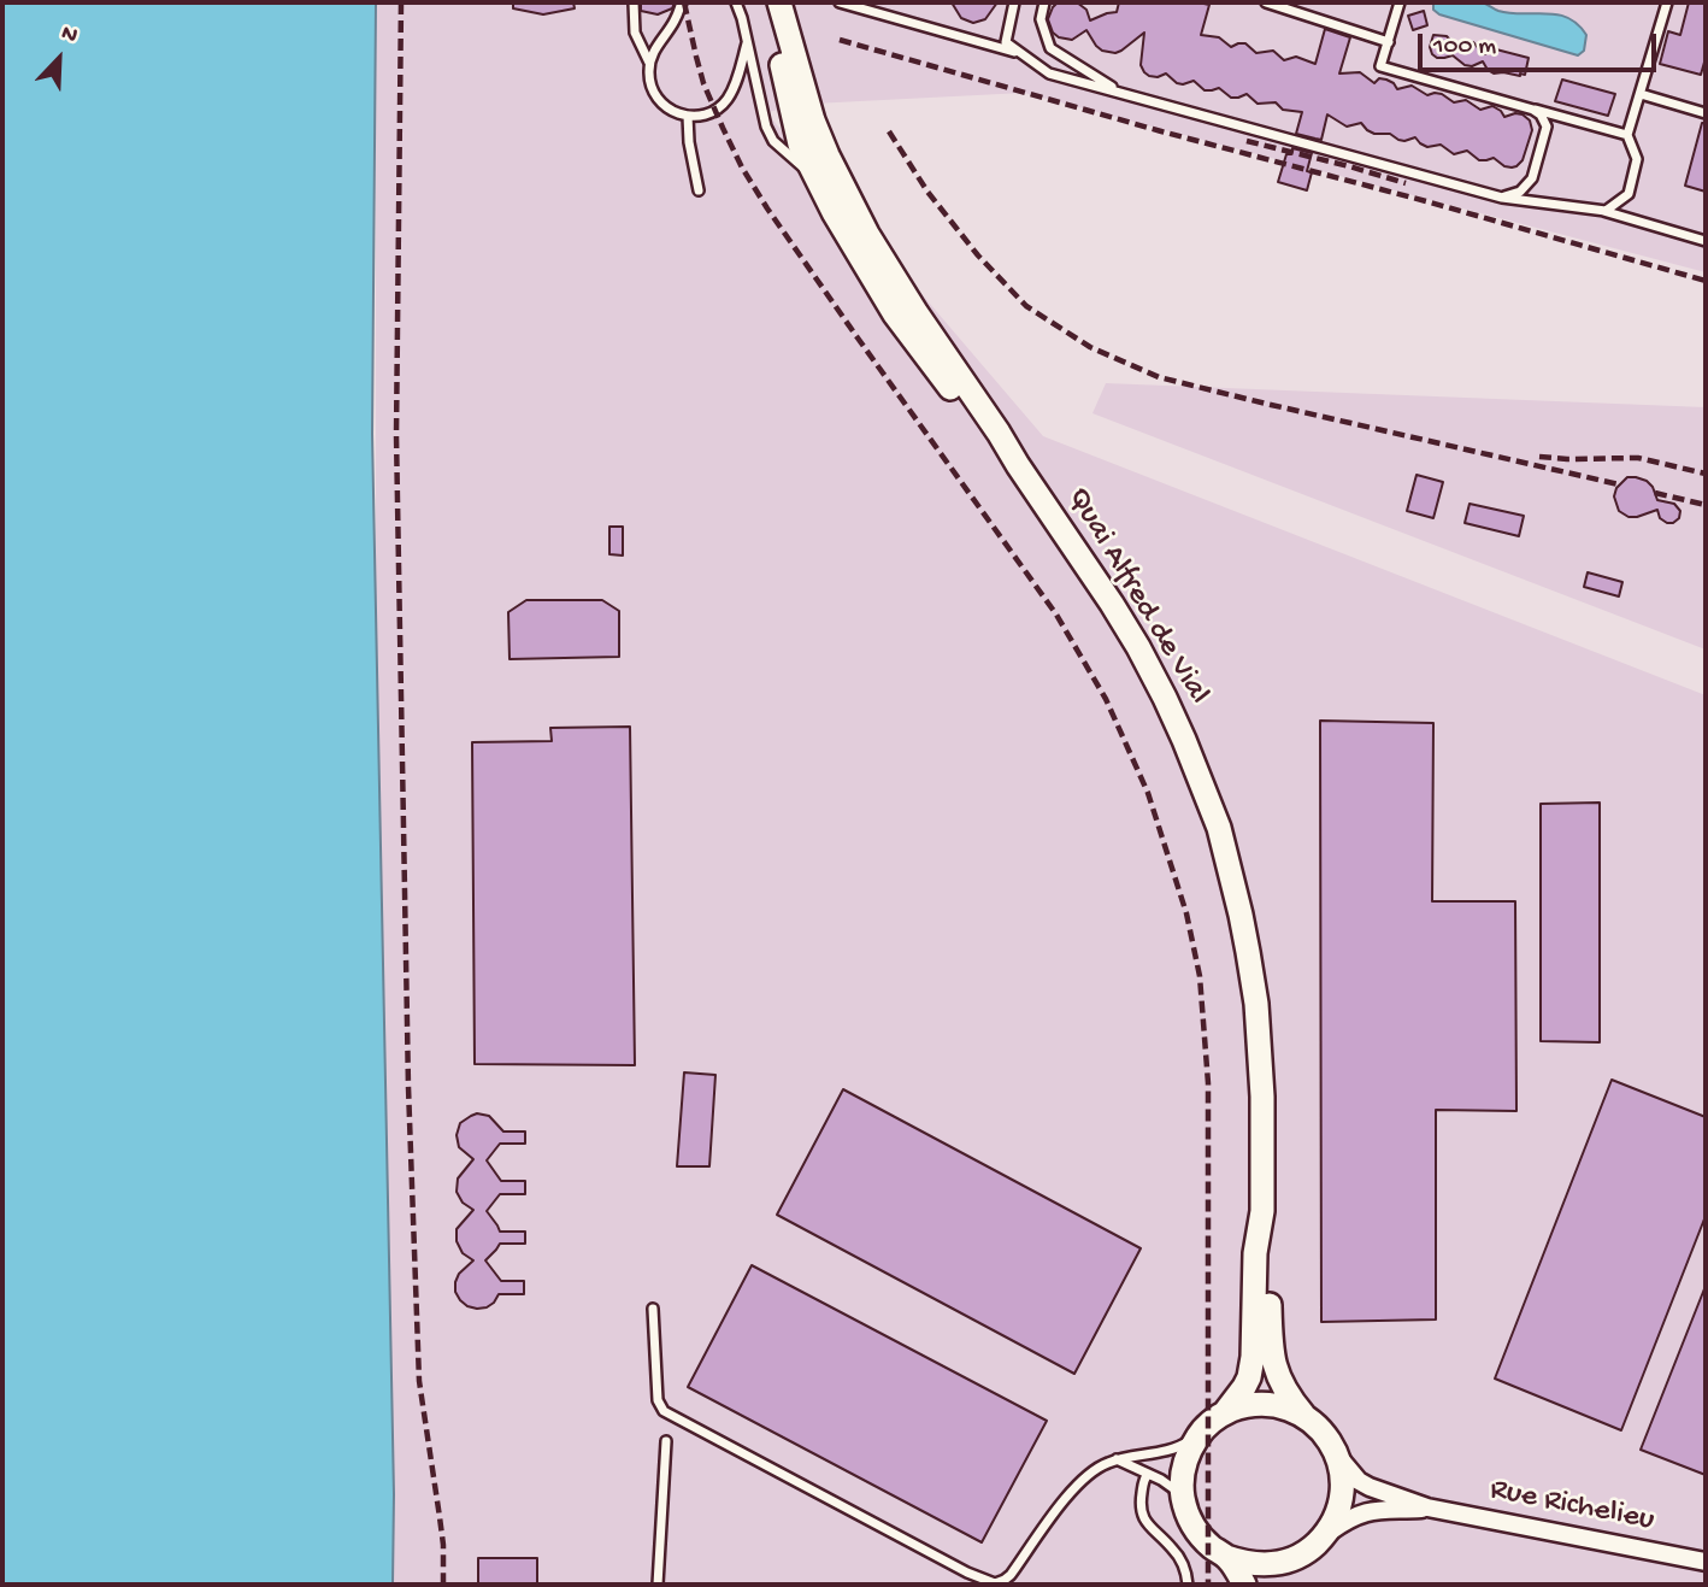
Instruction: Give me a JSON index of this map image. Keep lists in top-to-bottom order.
{
  "streets": {
    "main road": ["Quai Alfred de Vial"],
    "street": ["Rue Richelieu"]
  },
  "crossings": [
    ["Quai Alfred de Vial", "Rue Richelieu"]
  ],
  "scale_bar": "100 m",
  "north": "top right"
}
